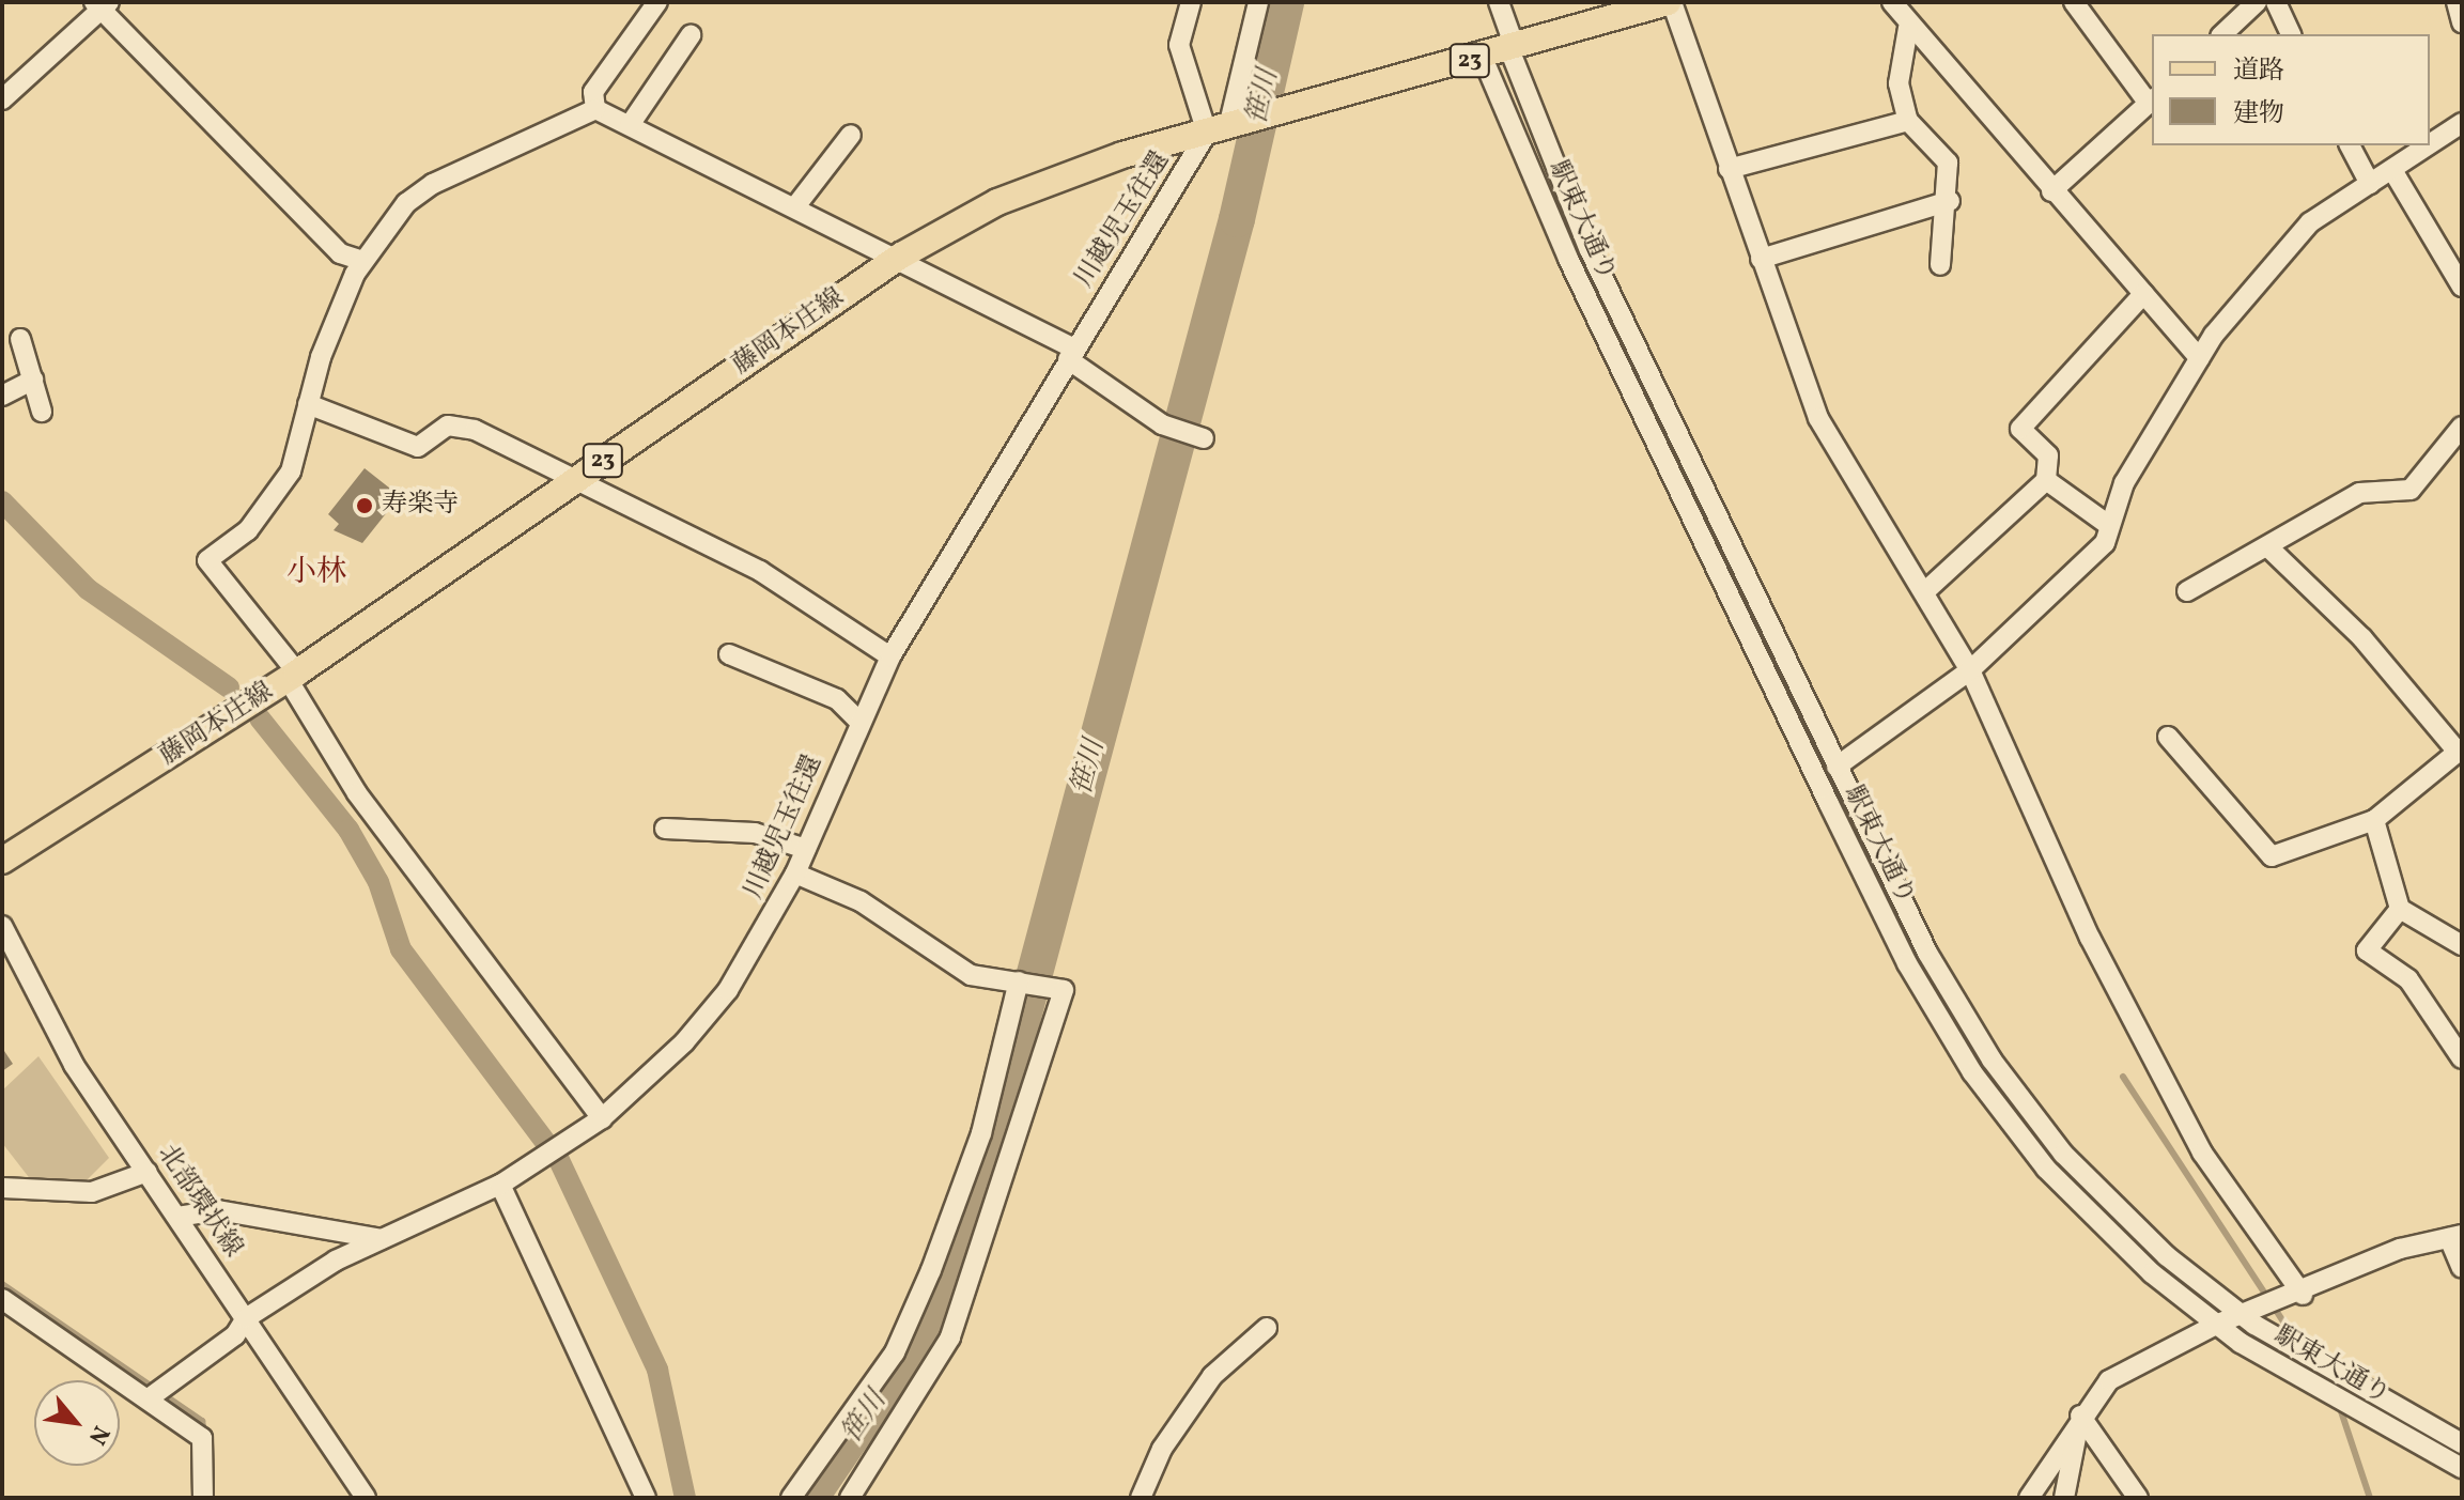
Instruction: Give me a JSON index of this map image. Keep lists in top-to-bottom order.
{
  "streets": {
    "main road": ["23", "藤岡本庄線"],
    "street": ["川越児玉往還", "駅東大通り", "北部環状線"]
  },
  "crossings": [
    ["川越児玉往還", "藤岡本庄線"],
    ["川越児玉往還", "北部環状線"],
    ["駅東大通り", "藤岡本庄線"]
  ],
  "districts": ["小林"],
  "water": ["笹川"],
  "places": ["寿楽寺"],
  "legend": ["道路", "建物"],
  "north": "bottom right"
}
